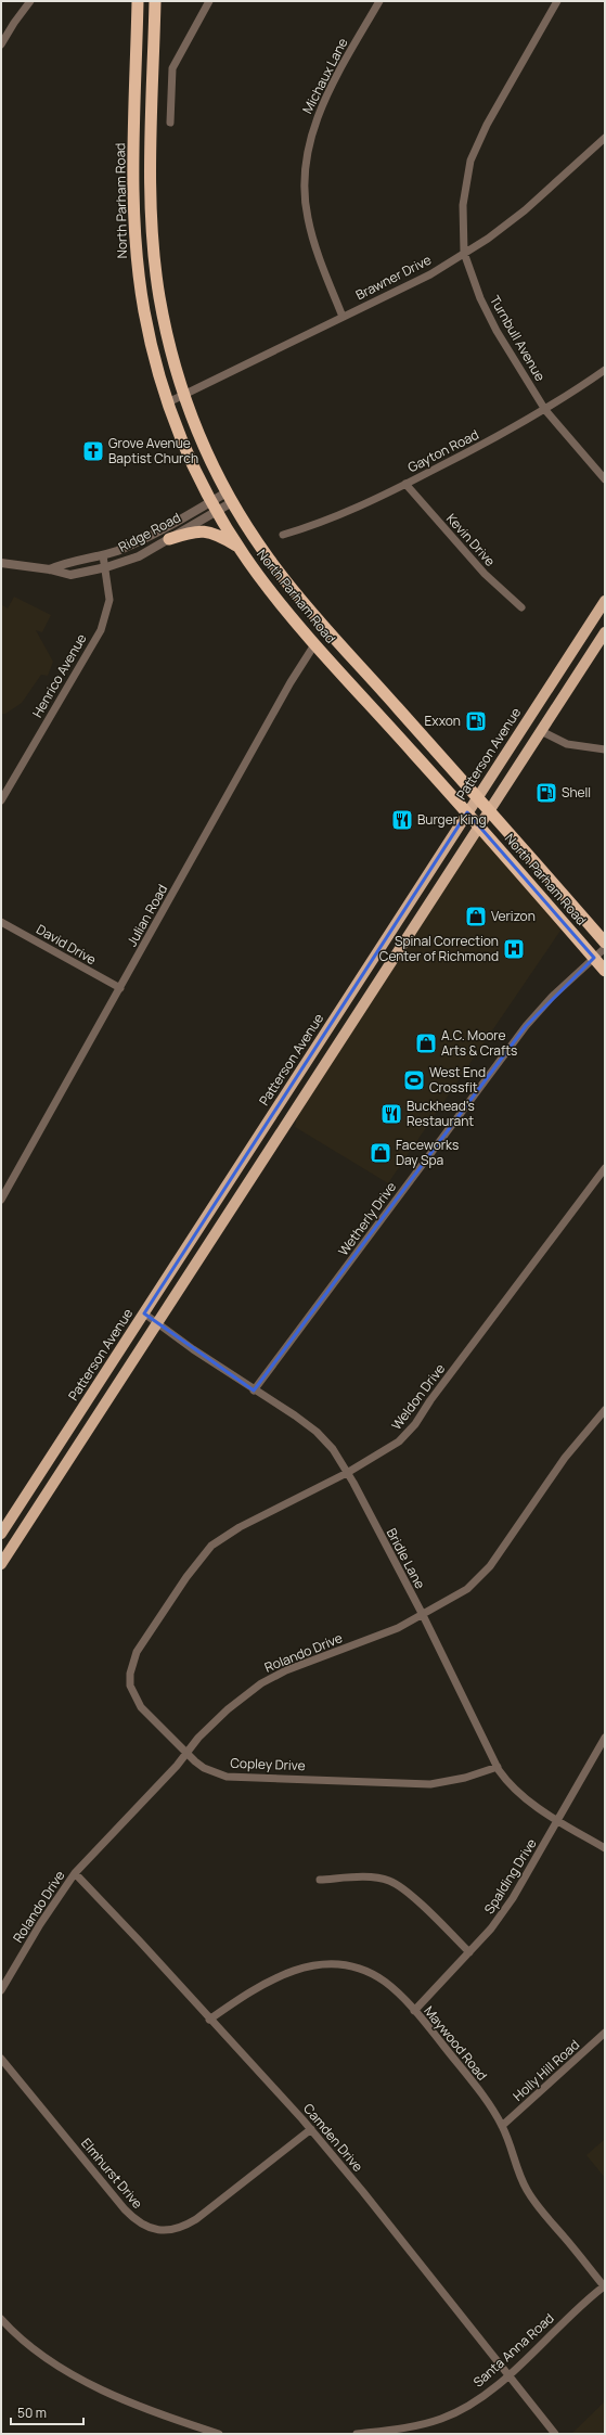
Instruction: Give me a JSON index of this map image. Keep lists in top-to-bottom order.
{
  "streets": {
    "highway": ["North Parham Road"],
    "main road": ["Patterson Avenue"],
    "street": [
      "Michaux Lane",
      "Brawner Drive",
      "Turnbull Avenue",
      "Gayton Road",
      "Ridge Road",
      "Kevin Drive",
      "Henrico Avenue",
      "Julian Road",
      "David Drive",
      "Wetherly Drive",
      "Weldon Drive",
      "Bridle Lane",
      "Rolando Drive",
      "Copley Drive",
      "Spalding Drive",
      "Maywood Road",
      "Holly Hill Road",
      "Camden Drive",
      "Elmhurst Drive",
      "Santa Anna Road"
    ]
  },
  "crossings": [
    ["Michaux Lane", "Brawner Drive"],
    ["North Parham Road", "Brawner Drive"],
    ["North Parham Road", "Ridge Road"],
    ["North Parham Road", "Patterson Avenue"],
    ["North Parham Road", "Julian Road"],
    ["North Parham Road", "Wetherly Drive"],
    ["Brawner Drive", "Turnbull Avenue"],
    ["Turnbull Avenue", "Gayton Road"],
    ["Gayton Road", "Kevin Drive"],
    ["Ridge Road", "Henrico Avenue"],
    ["Patterson Avenue", "Bridle Lane"],
    ["Julian Road", "David Drive"],
    ["Wetherly Drive", "Bridle Lane"],
    ["Weldon Drive", "Bridle Lane"],
    ["Weldon Drive", "Copley Drive"],
    ["Bridle Lane", "Rolando Drive"],
    ["Bridle Lane", "Copley Drive"],
    ["Bridle Lane", "Spalding Drive"],
    ["Rolando Drive", "Copley Drive"],
    ["Rolando Drive", "Camden Drive"],
    ["Spalding Drive", "Maywood Road"],
    ["Maywood Road", "Holly Hill Road"],
    ["Maywood Road", "Camden Drive"],
    ["Maywood Road", "Santa Anna Road"],
    ["Camden Drive", "Elmhurst Drive"],
    ["Camden Drive", "Santa Anna Road"]
  ],
  "places": {
    "church": ["Grove Avenue Baptist Church"],
    "fuel station": ["Exxon", "Shell"],
    "restaurant": ["Burger King", "Buckhead's Restaurant"],
    "shop": ["Verizon", "A.C. Moore Arts & Crafts", "Faceworks Day Spa"],
    "hospital": ["Spinal Correction Center of Richmond"],
    "sports": ["West End Crossfit"]
  },
  "scale_bar": "50 m"
}
